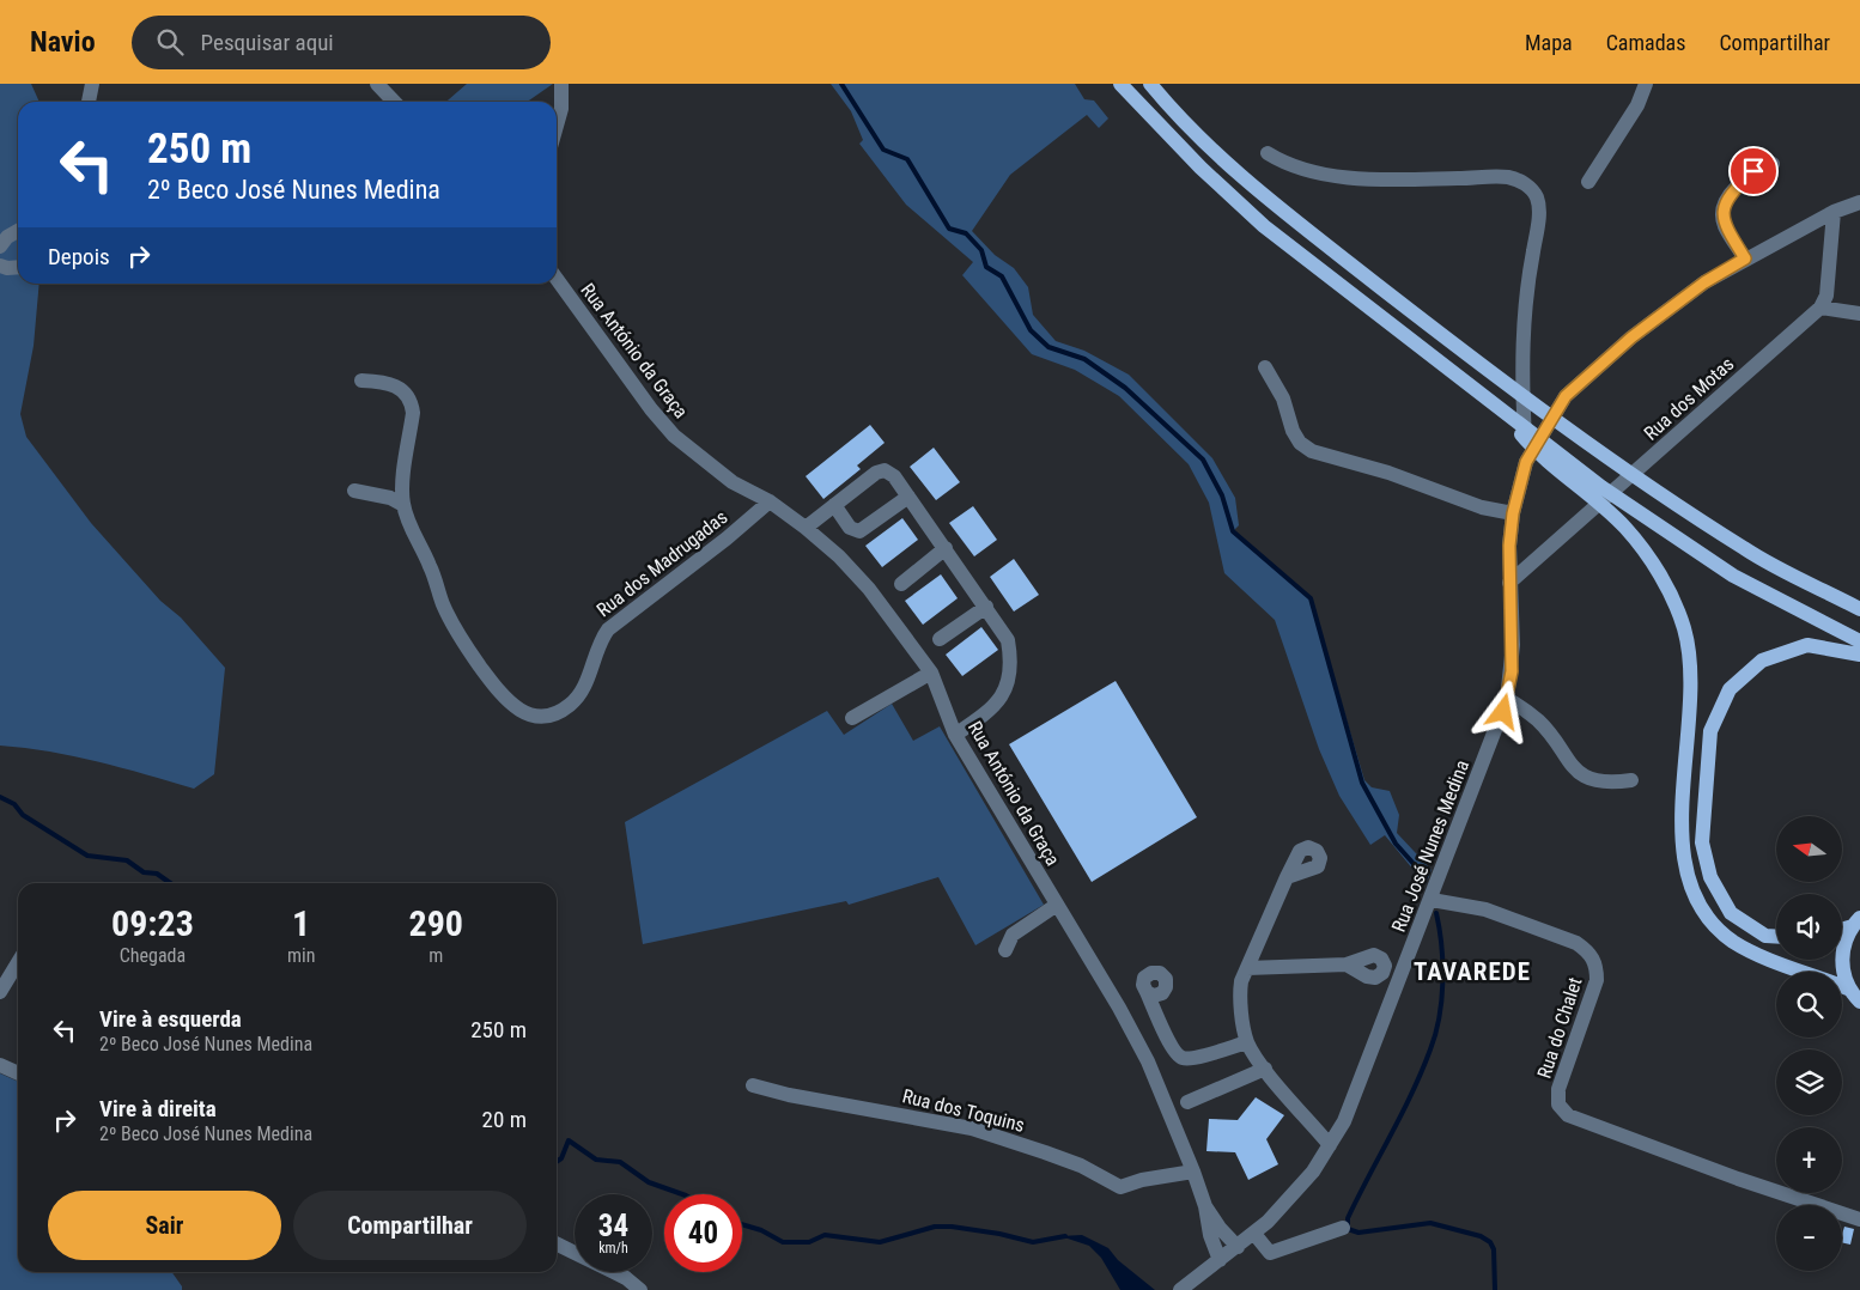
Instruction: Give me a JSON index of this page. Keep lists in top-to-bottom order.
{
  "streets": {
    "street": [
      "Rua António da Graça",
      "Rua dos Motas",
      "Rua dos Madrugadas",
      "Rua José Nunes Medina",
      "Rua do Chalet",
      "Rua dos Toquins"
    ]
  },
  "crossings": [
    ["Rua António da Graça", "Rua dos Madrugadas"],
    ["Rua António da Graça", "Rua José Nunes Medina"],
    ["Rua António da Graça", "Rua dos Toquins"],
    ["Rua dos Motas", "Rua José Nunes Medina"],
    ["Rua José Nunes Medina", "Rua do Chalet"]
  ],
  "districts": ["TAVAREDE"],
  "north": "left",
  "page": {
    "header": "Navio",
    "search": "Pesquisar aqui",
    "nav": ["Mapa", "Camadas", "Compartilhar"],
    "turn": ["250 m", "2º Beco José Nunes Medina"],
    "then": "Depois",
    "map_buttons": ["+", "−"],
    "eta": [
      "09:23",
      "Chegada",
      "1",
      "min",
      "290",
      "m"
    ],
    "list": [
      {
        "name": "Vire à esquerda",
        "note": "2º Beco José Nunes Medina",
        "value": "250 m"
      },
      {
        "name": "Vire à direita",
        "note": "2º Beco José Nunes Medina",
        "value": "20 m"
      }
    ],
    "buttons": ["Sair", "Compartilhar"],
    "speed": "34 km/h",
    "limit": "40"
  }
}
